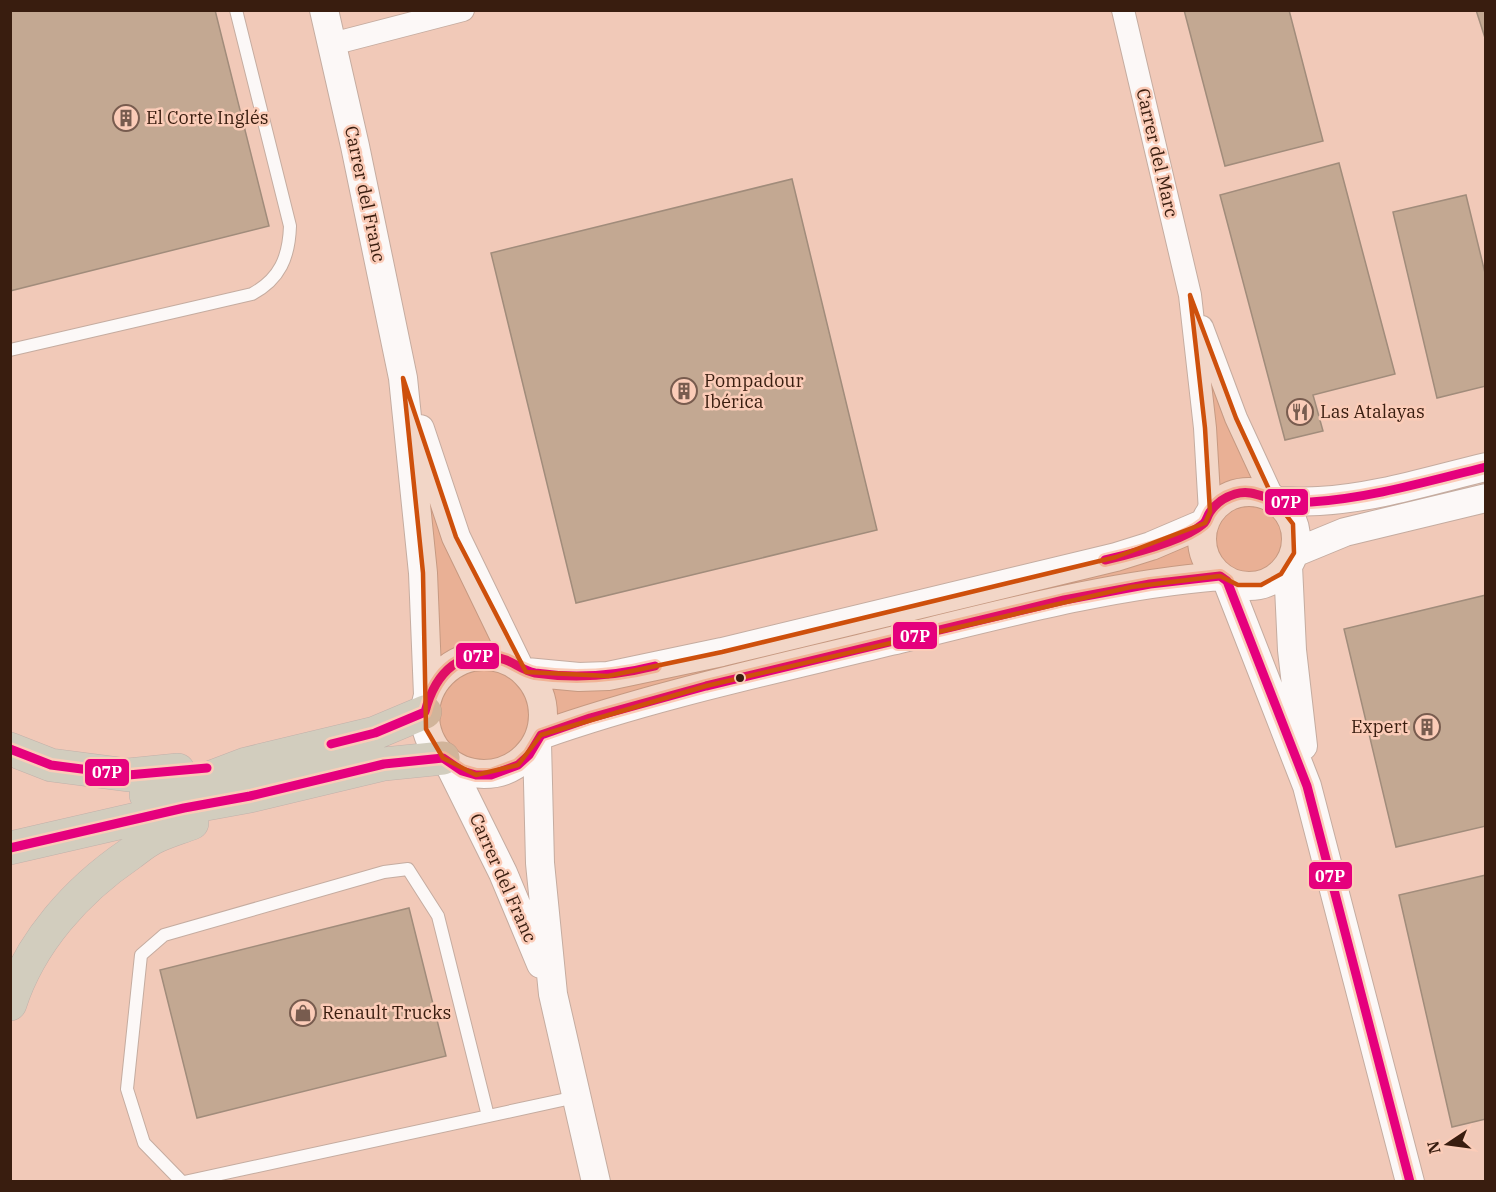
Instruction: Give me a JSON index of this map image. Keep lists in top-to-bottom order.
{
  "streets": {
    "street": ["Carrer del Marc", "Carrer del Franc"]
  },
  "places": {
    "building": ["El Corte Inglés", "Pompadour Ibérica", "Expert"],
    "restaurant": ["Las Atalayas"],
    "shop": ["Renault Trucks"]
  },
  "lines": ["transit line 07P"],
  "north": "left"
}
